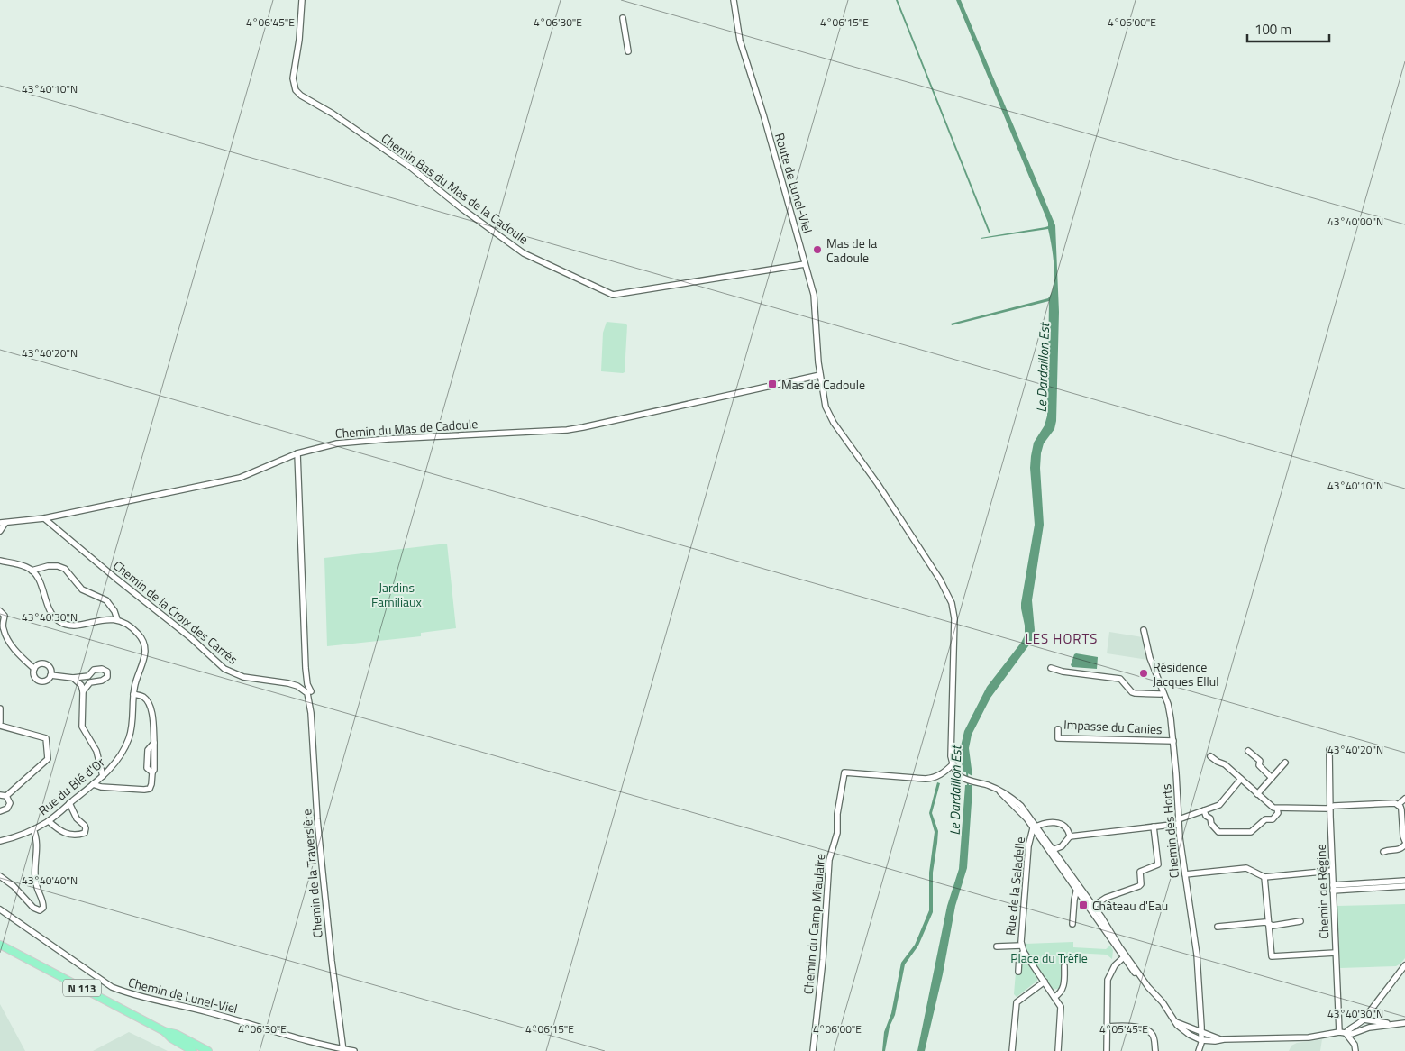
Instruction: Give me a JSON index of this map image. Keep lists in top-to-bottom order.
{
  "streets": {
    "main road": ["N 113"],
    "street": [
      "Route de Lunel-Viel",
      "Chemin Bas du Mas de la Cadoule",
      "Chemin du Mas de Cadoule",
      "Chemin de la Croix des Carrés",
      "Impasse du Canies",
      "Rue du Blé d'Or",
      "Chemin des Horts",
      "Chemin de la Traversière",
      "Rue de la Saladelle",
      "Chemin de Régine",
      "Chemin du Camp Miaulaire",
      "Chemin de Lunel-Viel"
    ]
  },
  "crossings": [
    ["Route de Lunel-Viel", "Chemin Bas du Mas de la Cadoule"],
    ["Route de Lunel-Viel", "Chemin du Mas de Cadoule"],
    ["Route de Lunel-Viel", "Chemin du Camp Miaulaire"],
    ["Chemin du Mas de Cadoule", "Chemin de la Croix des Carrés"],
    ["Chemin du Mas de Cadoule", "Chemin de la Traversière"],
    ["Chemin de la Croix des Carrés", "Chemin de la Traversière"],
    ["Impasse du Canies", "Chemin des Horts"],
    ["Chemin de la Traversière", "Chemin de Lunel-Viel"]
  ],
  "districts": ["LES HORTS"],
  "water": ["Le Dardaillon Est"],
  "parks": ["Jardins Familiaux", "Place du Trèfle"],
  "places": {
    "other": ["Mas de la Cadoule", "Résidence Jacques Ellul"],
    "transit": ["Mas de Cadoule", "Château d'Eau"]
  },
  "scale_bar": "100 m",
  "coordinates": [
    "4°06'45\"E",
    "4°06'30\"E",
    "4°06'15\"E",
    "4°06'00\"E",
    "43°40'10\"N",
    "43°40'00\"N",
    "43°40'20\"N",
    "43°40'30\"N",
    "43°40'40\"N",
    "4°05'45\"E"
  ]
}
